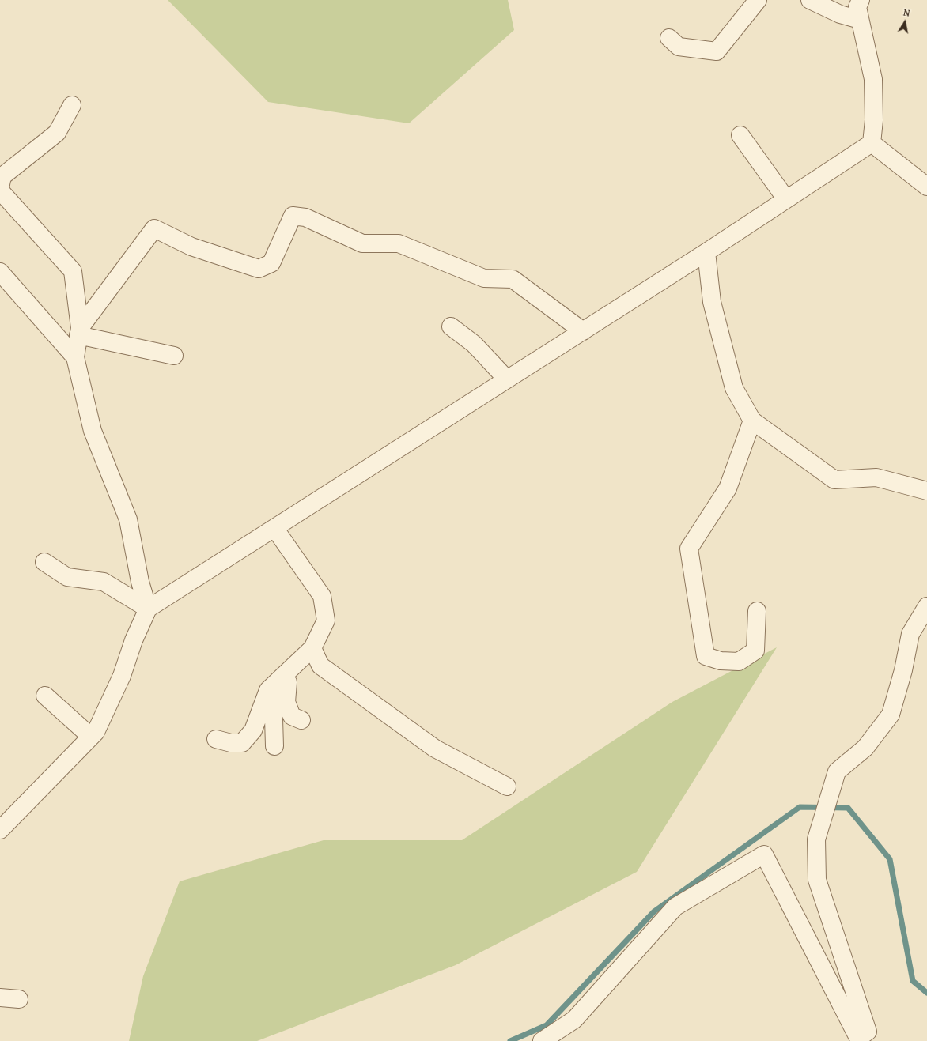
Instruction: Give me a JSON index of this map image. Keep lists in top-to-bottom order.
{
  "north": "top"
}
